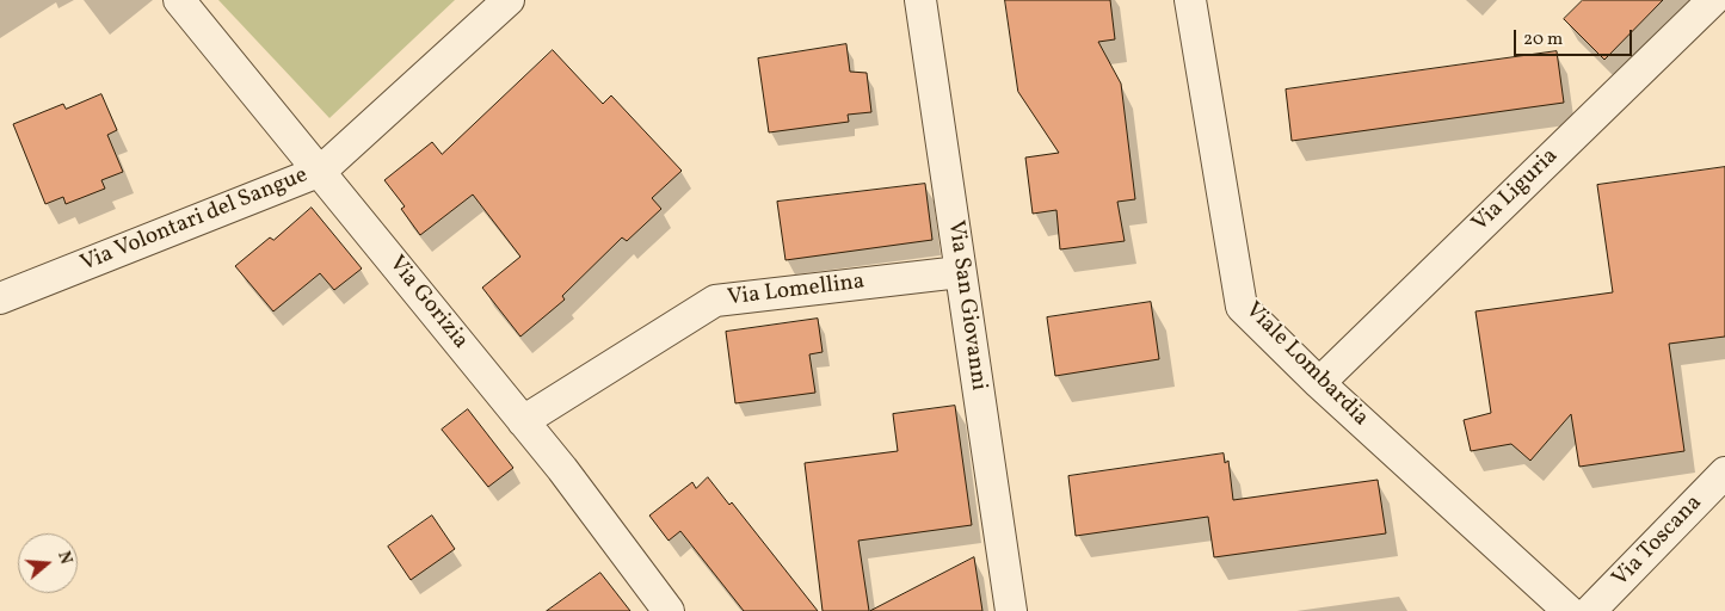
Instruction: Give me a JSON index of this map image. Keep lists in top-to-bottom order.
{
  "streets": {
    "street": [
      "Via Liguria",
      "Via Volontari del Sangue",
      "Via Lomellina",
      "Via Gorizia",
      "Via San Giovanni",
      "Viale Lombardia",
      "Via Toscana"
    ]
  },
  "crossings": [
    ["Via Liguria", "Viale Lombardia"],
    ["Via Volontari del Sangue", "Via Gorizia"],
    ["Via Lomellina", "Via Gorizia"],
    ["Via Lomellina", "Via San Giovanni"]
  ],
  "scale_bar": "20 m",
  "north": "right"
}
